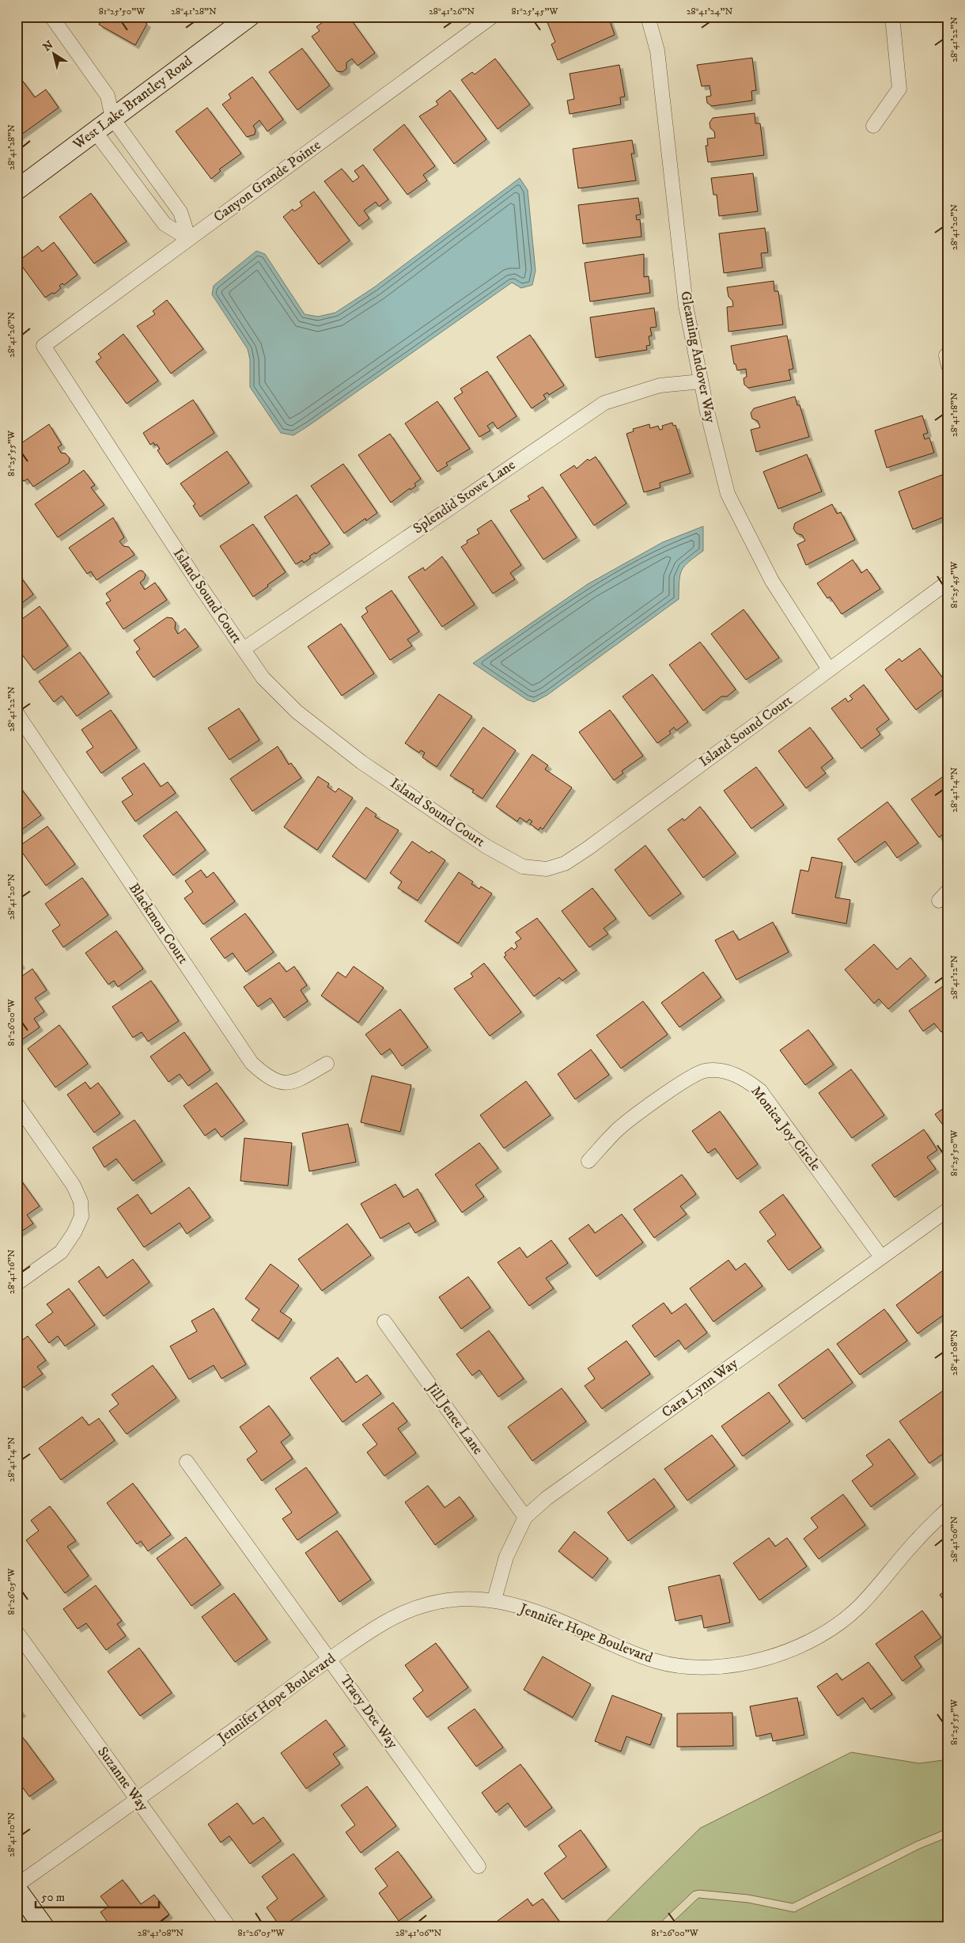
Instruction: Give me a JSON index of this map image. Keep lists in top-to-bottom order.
{
  "streets": {
    "street": [
      "West Lake Brantley Road",
      "Canyon Grande Pointe",
      "Gleaming Andover Way",
      "Splendid Stowe Lane",
      "Island Sound Court",
      "Blackmon Court",
      "Monica Joy Circle",
      "Cara Lynn Way",
      "Jill Jenee Lane",
      "Jennifer Hope Boulevard",
      "Tracy Dee Way",
      "Suzanne Way"
    ]
  },
  "crossings": [
    ["Canyon Grande Pointe", "Island Sound Court"],
    ["Gleaming Andover Way", "Splendid Stowe Lane"],
    ["Gleaming Andover Way", "Island Sound Court"],
    ["Splendid Stowe Lane", "Island Sound Court"],
    ["Monica Joy Circle", "Cara Lynn Way"],
    ["Cara Lynn Way", "Jill Jenee Lane"],
    ["Cara Lynn Way", "Jennifer Hope Boulevard"],
    ["Jennifer Hope Boulevard", "Tracy Dee Way"],
    ["Jennifer Hope Boulevard", "Suzanne Way"]
  ],
  "scale_bar": "50 m",
  "north": "top left",
  "coordinates": [
    "81°25'50\"W",
    "28°41'28\"N",
    "28°41'26\"N",
    "81°25'45\"W",
    "28°41'24\"N",
    "28°41'22\"N",
    "28°41'20\"N",
    "28°41'18\"N",
    "81°25'55\"W",
    "28°41'14\"N",
    "28°41'12\"N",
    "81°26'00\"W",
    "28°41'16\"N",
    "28°41'08\"N",
    "28°41'06\"N",
    "81°26'05\"W",
    "28°41'10\"N"
  ]
}
